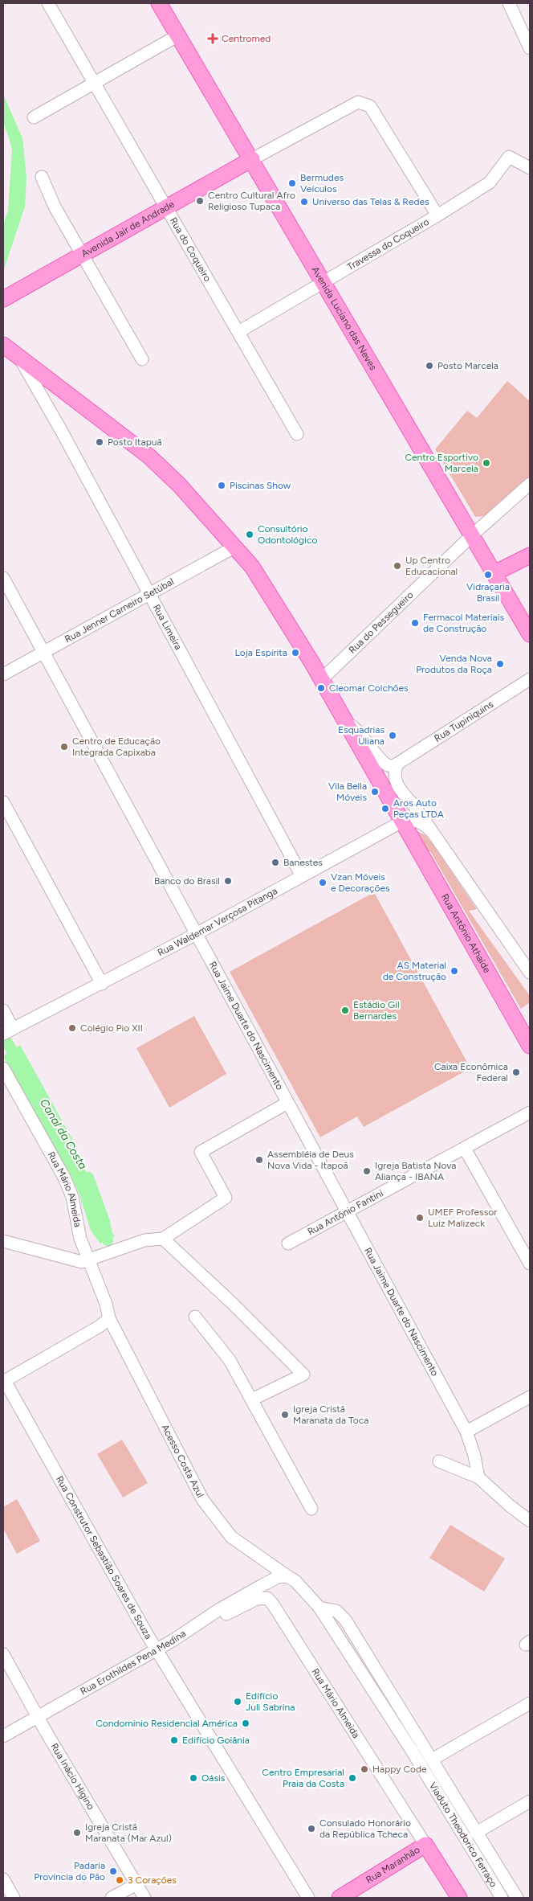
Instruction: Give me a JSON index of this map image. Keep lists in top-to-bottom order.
{
  "streets": {
    "main road": [
      "Avenida Jair de Andrade",
      "Avenida Luciano das Neves",
      "Rua Antônio Athaíde",
      "Rua Mário Almeida",
      "Rua Maranhão"
    ],
    "street": [
      "Travessa do Coqueiro",
      "Rua do Coqueiro",
      "Rua Jenner Carneiro Setúbal",
      "Rua do Pessegueiro",
      "Rua Limeira",
      "Rua Tupiniquins",
      "Rua Waldemar Verçosa Pitanga",
      "Rua Jaime Duarte do Nascimento",
      "Rua Antônio Fantini",
      "Acesso Costa Azul",
      "Rua Construtor Sebastião Soares de Souza",
      "Rua Erothildes Pena Medina",
      "Rua Inácio Higino",
      "Viaduto Theodorico Ferraço"
    ]
  },
  "crossings": [
    ["Avenida Jair de Andrade", "Rua do Coqueiro"],
    ["Avenida Jair de Andrade", "Avenida Luciano das Neves"],
    ["Travessa do Coqueiro", "Rua do Coqueiro"],
    ["Travessa do Coqueiro", "Avenida Luciano das Neves"],
    ["Avenida Luciano das Neves", "Rua do Pessegueiro"],
    ["Rua Jenner Carneiro Setúbal", "Rua Limeira"],
    ["Rua Jenner Carneiro Setúbal", "Rua Antônio Athaíde"],
    ["Rua Jenner Carneiro Setúbal", "Rua Jaime Duarte do Nascimento"],
    ["Rua do Pessegueiro", "Rua Antônio Athaíde"],
    ["Rua Limeira", "Rua Waldemar Verçosa Pitanga"],
    ["Rua Limeira", "Rua Antônio Athaíde"],
    ["Rua Waldemar Verçosa Pitanga", "Rua Antônio Athaíde"],
    ["Rua Waldemar Verçosa Pitanga", "Rua Jaime Duarte do Nascimento"],
    ["Rua Jaime Duarte do Nascimento", "Rua Antônio Fantini"],
    ["Rua Mário Almeida", "Acesso Costa Azul"],
    ["Rua Mário Almeida", "Rua Erothildes Pena Medina"],
    ["Rua Mário Almeida", "Rua Maranhão"],
    ["Acesso Costa Azul", "Rua Erothildes Pena Medina"],
    ["Rua Construtor Sebastião Soares de Souza", "Rua Erothildes Pena Medina"],
    ["Rua Erothildes Pena Medina", "Rua Inácio Higino"]
  ],
  "water": ["Canal da Costa"],
  "places": {
    "health": ["Centromed"],
    "other": [
      "Bermudes Veículos",
      "Centro Cultural Afro Religioso Tupaca",
      "Universo das Telas & Redes",
      "Posto Marcela",
      "Posto Itapuã",
      "Centro Esportivo Marcela",
      "Piscinas Show",
      "Consultório Odontológico",
      "Up Centro Educacional",
      "Vidraçaria Brasil",
      "Fermacol Materiais de Construção",
      "Loja Espírita",
      "Venda Nova Produtos da Roça",
      "Cleomar Colchões",
      "Esquadrias Uliana",
      "Centro de Educação Integrada Capixaba",
      "Vila Bella Móveis",
      "Aros Auto Peças LTDA",
      "Banestes",
      "Banco do Brasil",
      "Vzan Móveis e Decorações",
      "AS Material de Construção",
      "Estádio Gil Bernardes",
      "Colégio Pio XII",
      "Caixa Econômica Federal",
      "Assembléia de Deus Nova Vida - Itapoã",
      "Igreja Batista Nova Aliança - IBANA",
      "UMEF Professor Luiz Malizeck",
      "Igreja Cristã Maranata da Toca",
      "Edifício Juli Sabrina",
      "Condomínio Residencial América",
      "Edifício Goiânia",
      "Happy Code",
      "Oásis",
      "Centro Empresarial Praia da Costa",
      "Consulado Honorário da República Tcheca",
      "Igreja Cristã Maranata (Mar Azul)",
      "Padaria Província do Pão",
      "3 Corações"
    ]
  }
}
